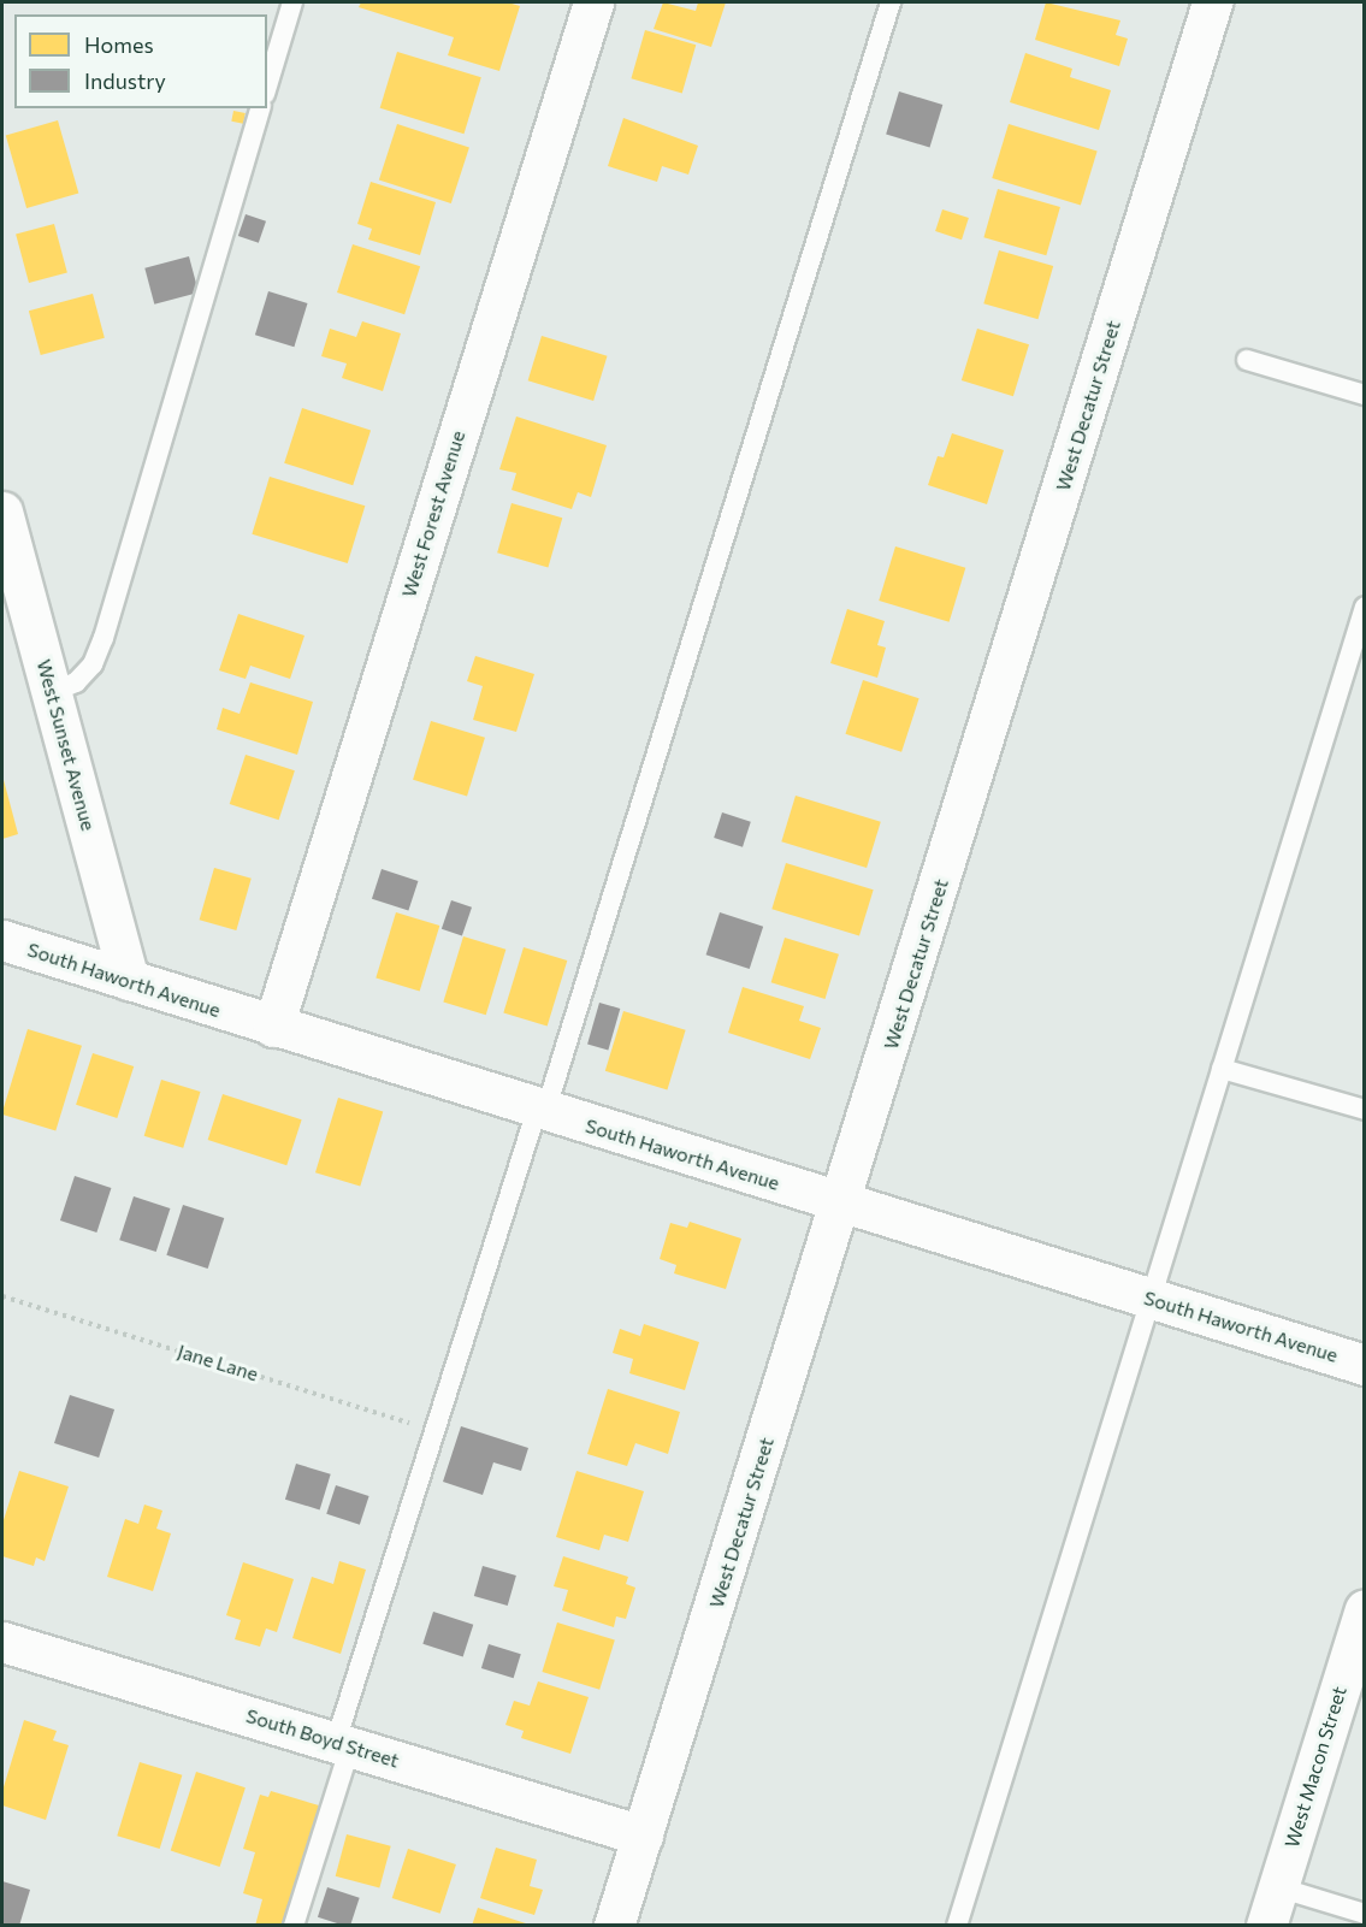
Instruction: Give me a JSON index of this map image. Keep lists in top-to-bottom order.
{
  "streets": {
    "street": [
      "West Decatur Street",
      "West Forest Avenue",
      "West Sunset Avenue",
      "South Haworth Avenue",
      "South Boyd Street",
      "West Macon Street"
    ],
    "path": ["Jane Lane"]
  },
  "crossings": [
    ["West Decatur Street", "South Haworth Avenue"],
    ["West Decatur Street", "South Boyd Street"],
    ["West Forest Avenue", "South Haworth Avenue"],
    ["West Sunset Avenue", "South Haworth Avenue"]
  ],
  "legend": ["Homes", "Industry"]
}
